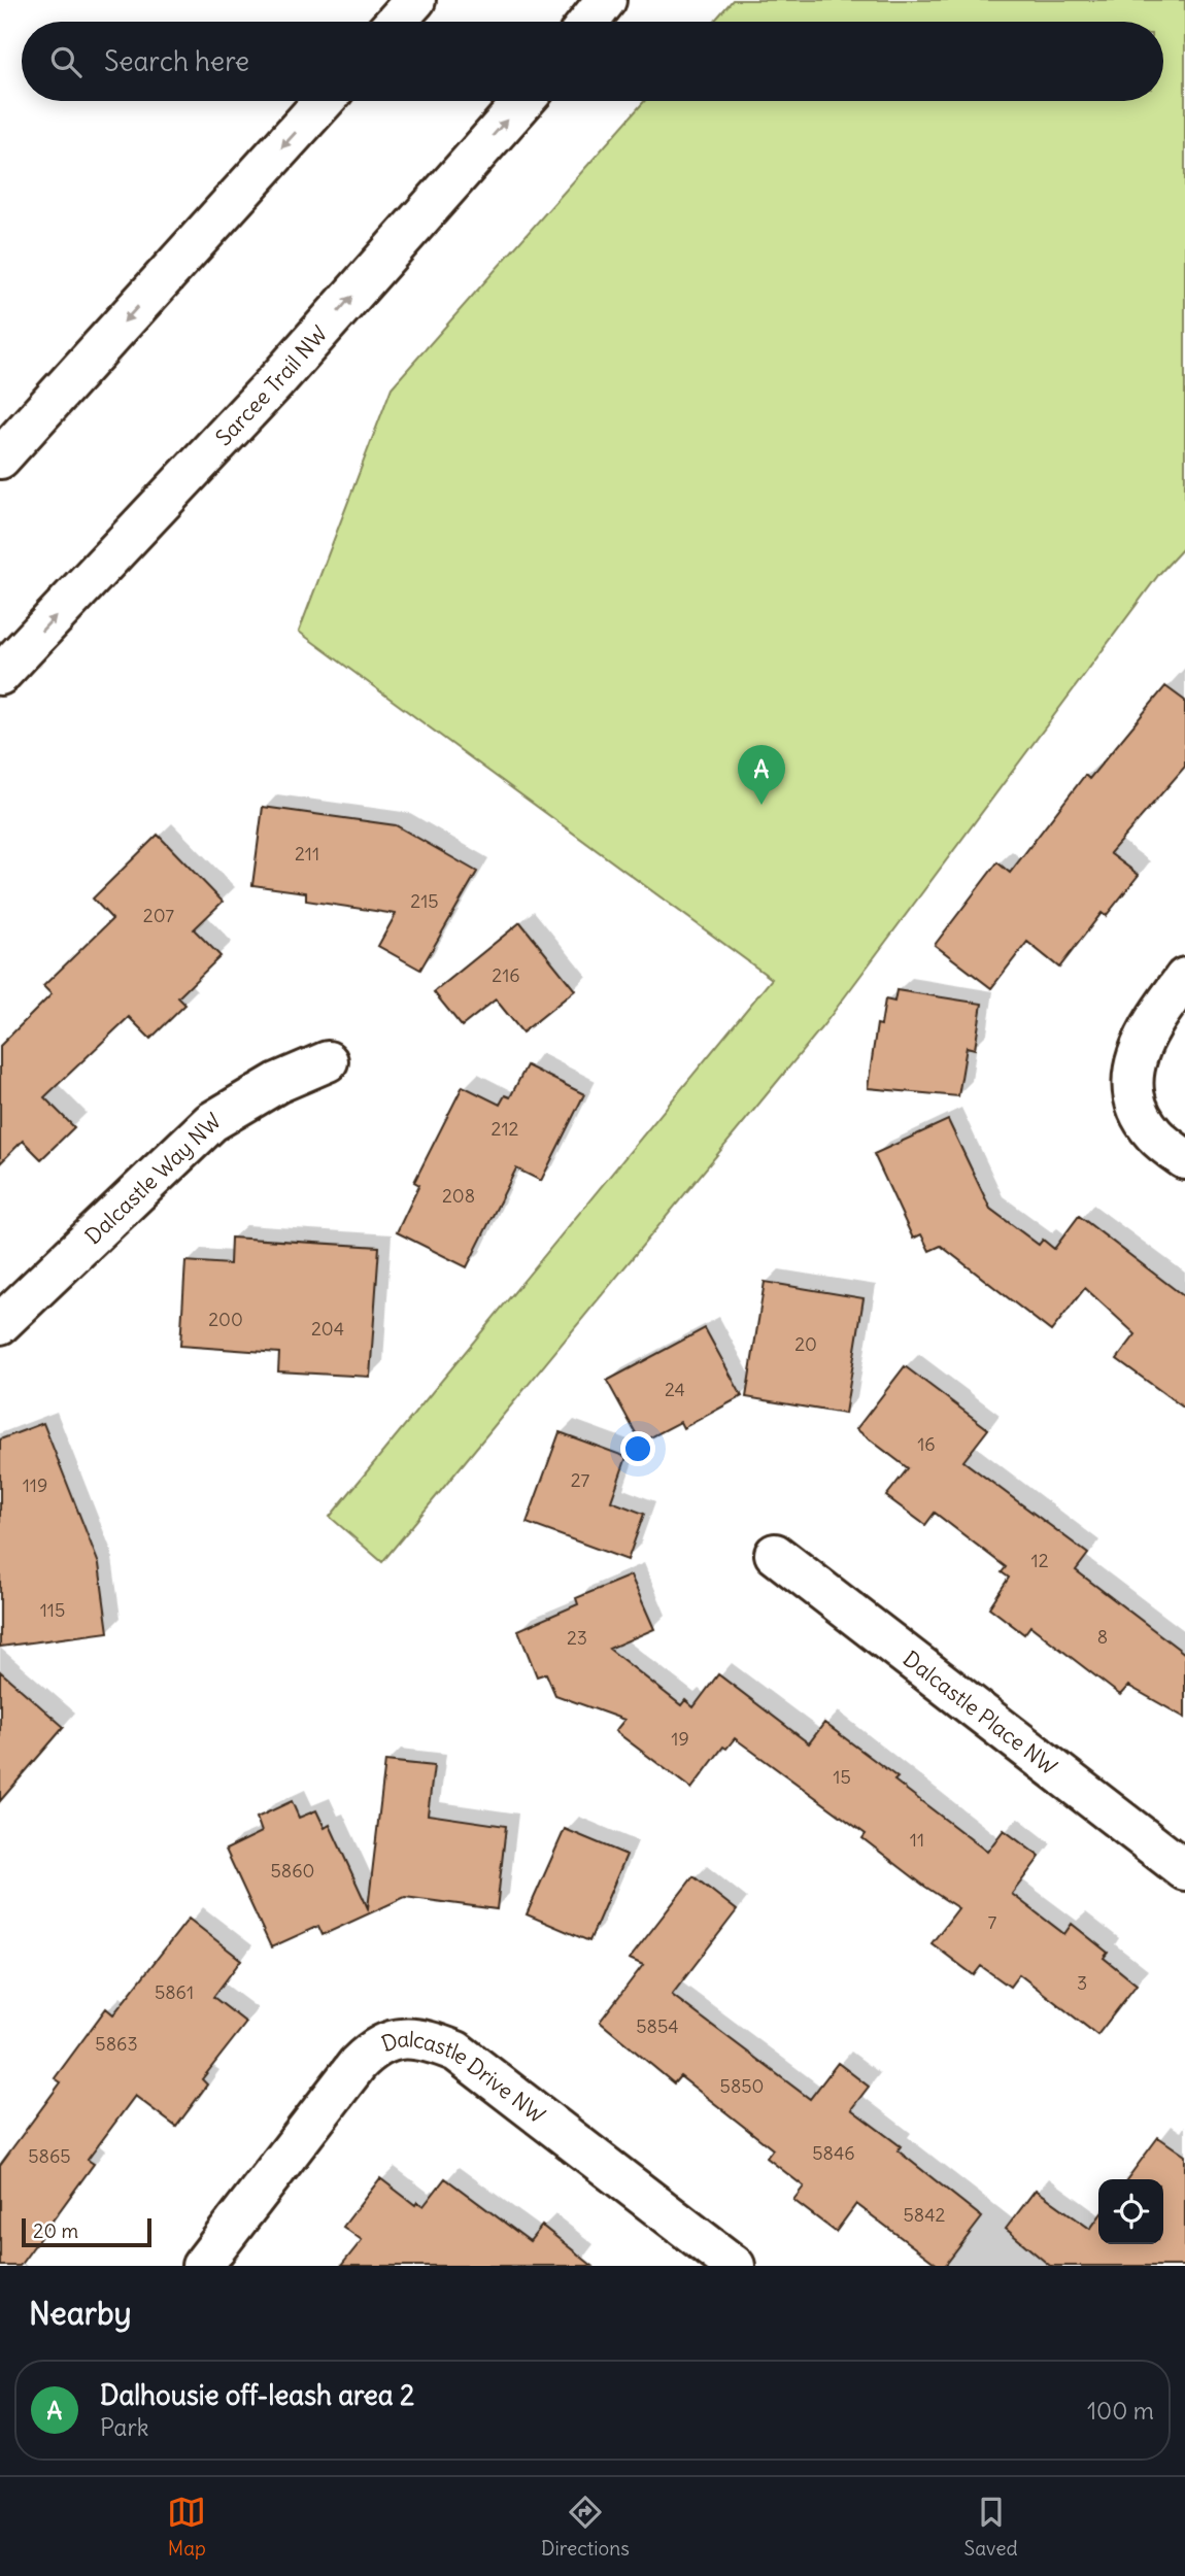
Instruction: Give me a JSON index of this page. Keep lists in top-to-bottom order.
{
  "streets": {
    "street": [
      "Sarcee Trail NW",
      "Dalcastle Way NW",
      "Dalcastle Place NW",
      "Dalcastle Drive NW"
    ]
  },
  "house_numbers": [
    "211",
    "215",
    "207",
    "216",
    "212",
    "208",
    "200",
    "204",
    "20",
    "24",
    "16",
    "27",
    "119",
    "12",
    "115",
    "8",
    "23",
    "19",
    "15",
    "11",
    "5860",
    "7",
    "3",
    "5861",
    "5854",
    "5863",
    "5850",
    "5846",
    "5865",
    "5842"
  ],
  "scale_bar": "20 m",
  "page": {
    "search": "Search here",
    "pins": "A",
    "scale": "20 m",
    "heading": "Nearby",
    "list": [
      {
        "mark": "A",
        "name": "Dalhousie off-leash area 2",
        "note": "Park",
        "value": "100 m"
      }
    ],
    "nav": ["Map", "Directions", "Saved"]
  }
}
